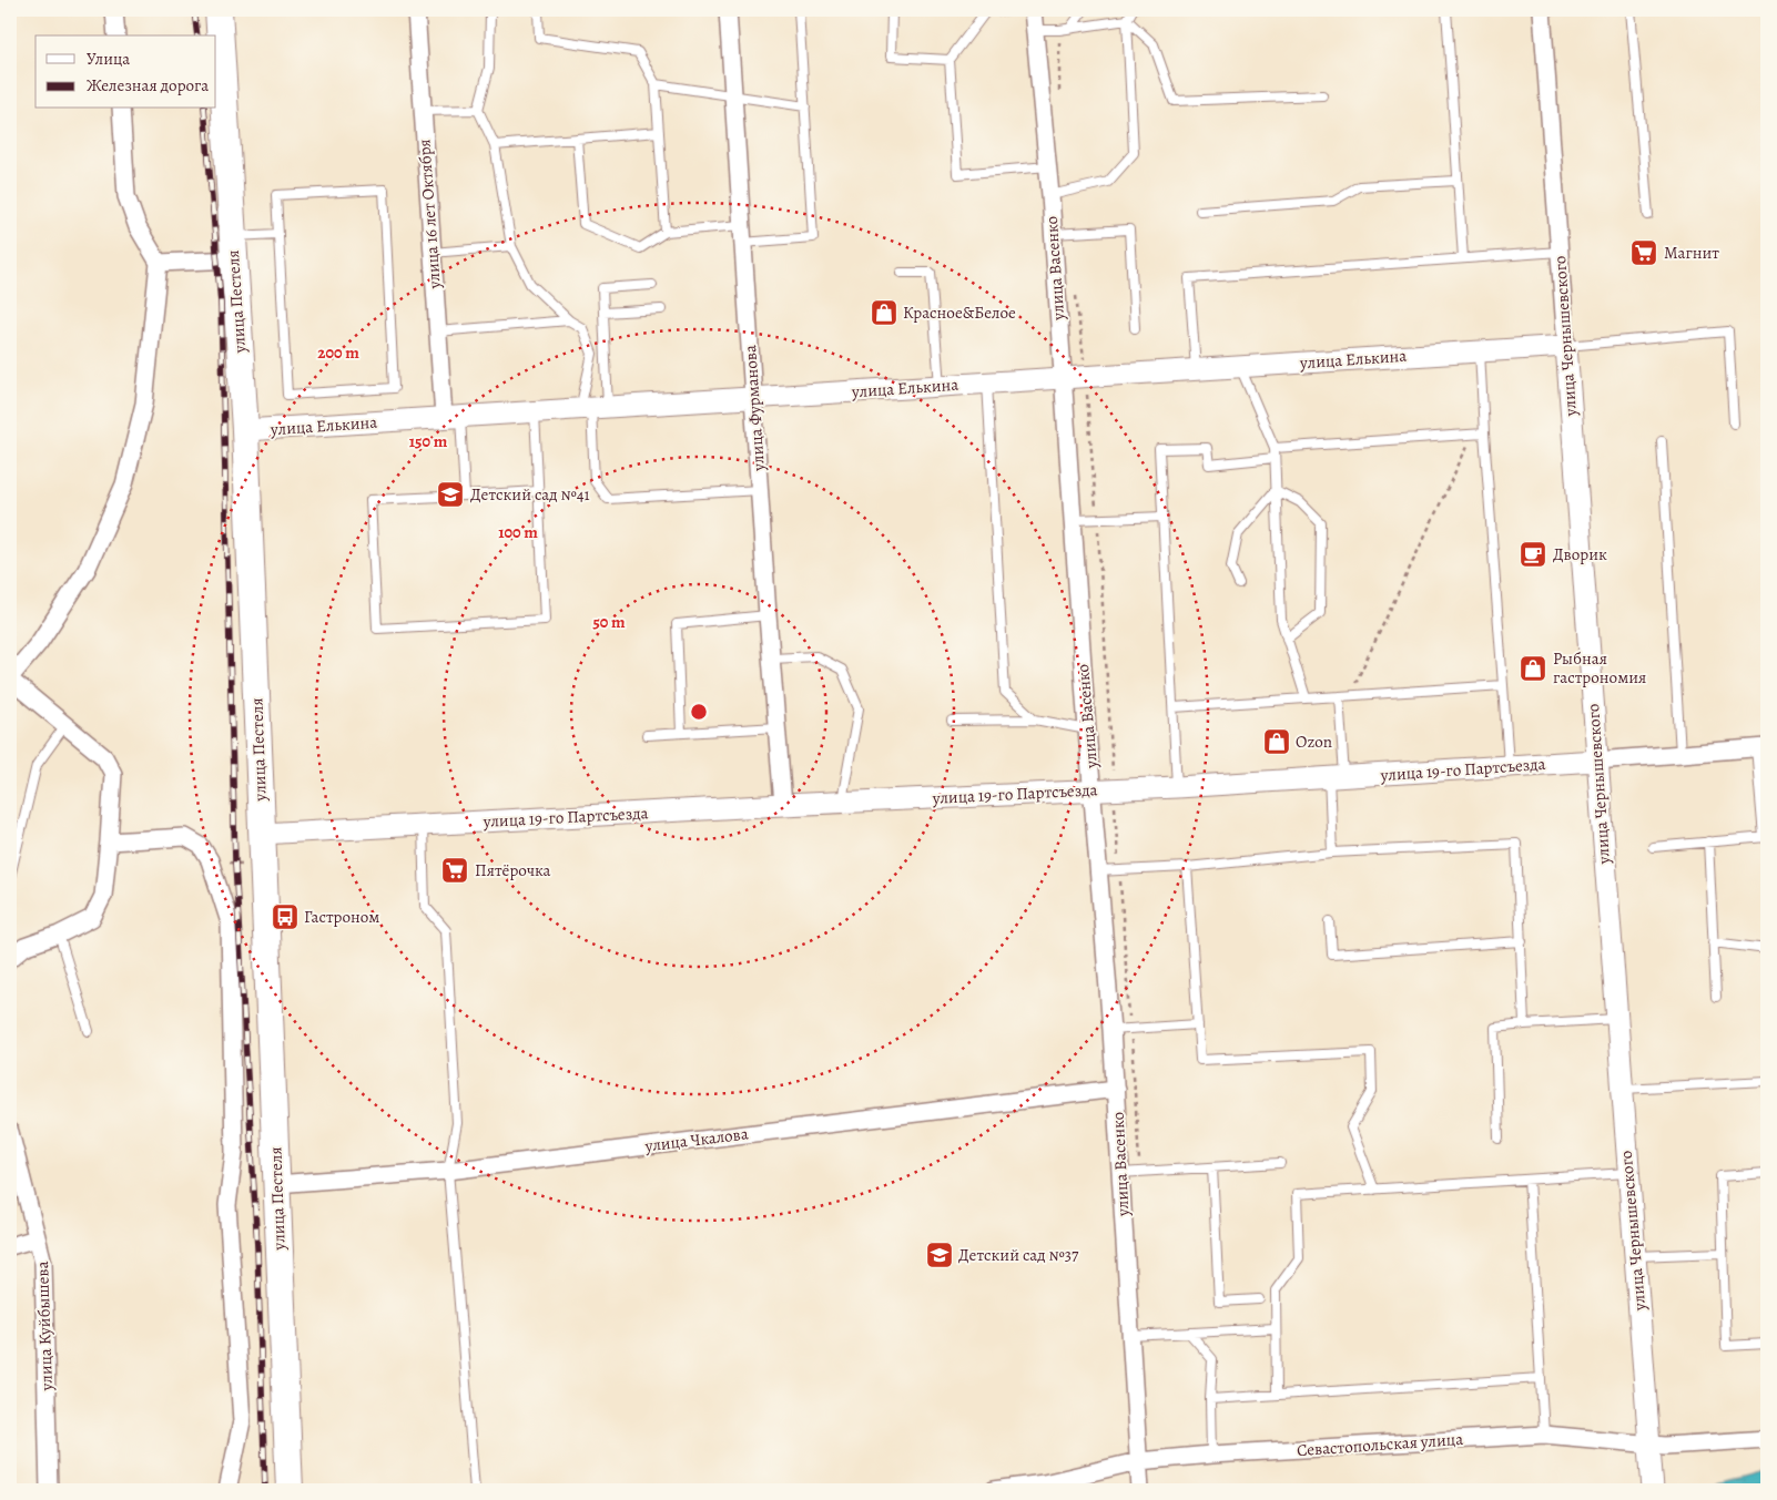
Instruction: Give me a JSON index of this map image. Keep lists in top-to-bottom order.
{
  "streets": {
    "main road": ["улица Пестеля"],
    "street": [
      "улица 16 лет Октября",
      "улица Васенко",
      "улица Чернышевского",
      "улица Елькина",
      "улица Фурманова",
      "улица 19-го Партсъезда",
      "улица Чкалова",
      "улица Куйбышева",
      "Севастопольская улица"
    ]
  },
  "crossings": [
    ["улица 16 лет Октября", "улица Елькина"],
    ["улица Васенко", "улица Елькина"],
    ["улица Васенко", "улица 19-го Партсъезда"],
    ["улица Васенко", "улица Чкалова"],
    ["улица Васенко", "Севастопольская улица"],
    ["улица Пестеля", "улица Елькина"],
    ["улица Пестеля", "улица 19-го Партсъезда"],
    ["улица Пестеля", "улица Чкалова"],
    ["улица Чернышевского", "улица Елькина"],
    ["улица Чернышевского", "улица 19-го Партсъезда"],
    ["улица Чернышевского", "Севастопольская улица"],
    ["улица Елькина", "улица Фурманова"],
    ["улица Фурманова", "улица 19-го Партсъезда"]
  ],
  "places": {
    "supermarket": ["Магнит", "Пятёрочка"],
    "shop": ["Красное&Белое", "Рыбная гастрономия", "Ozon"],
    "school or university": ["Детский сад №41", "Детский сад №37"],
    "cafe": ["Дворик"],
    "bus stop": ["Гастроном"]
  },
  "legend": ["Улица", "Железная дорога"],
  "rings": [
    "200 m",
    "150 m",
    "100 m",
    "50 m"
  ]
}
